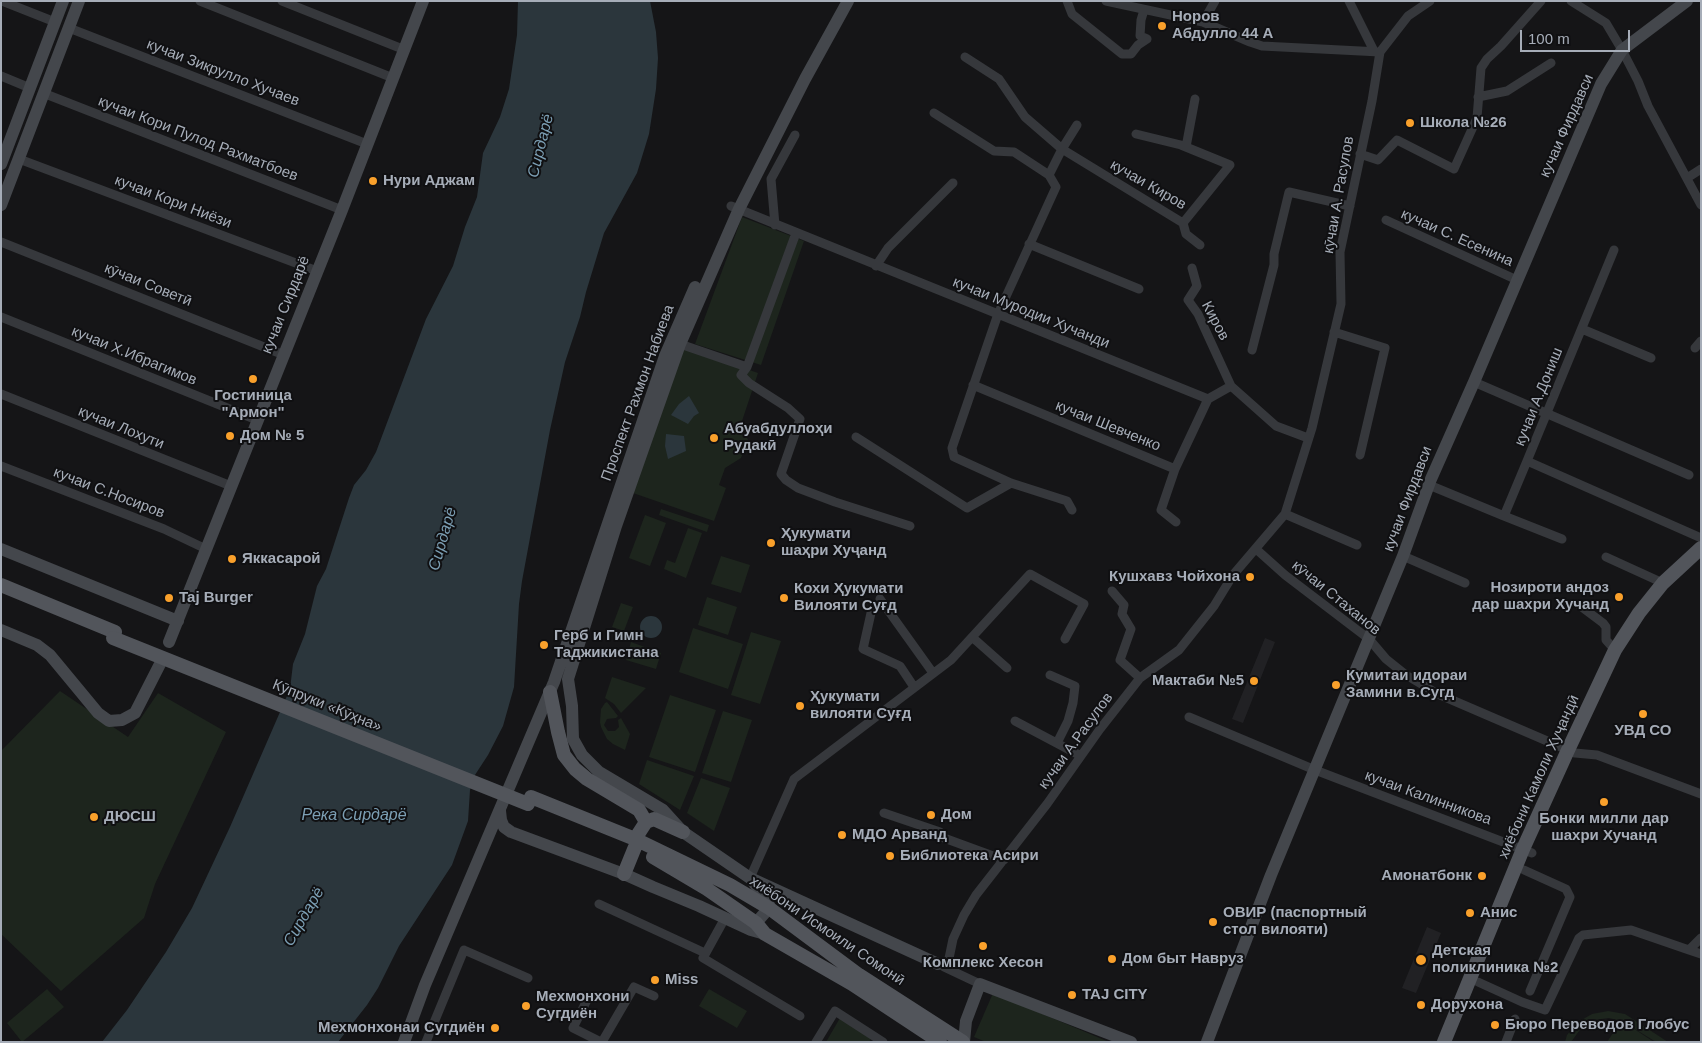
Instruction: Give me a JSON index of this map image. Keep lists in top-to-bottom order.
{
  "streets": {
    "main road": [
      "кучаи Фирдавси",
      "кучаи Сирдарё",
      "Проспект Рахмон Набиева",
      "Кӯпруки «Кӯҳна»",
      "хиёбони Камоли Хуҷандӣ",
      "хиёбони Исмоили Сомонӣ"
    ],
    "street": [
      "кучаи Зикрулло Хучаев",
      "кучаи Кори Пулод Рахматбоев",
      "кучаи Киров",
      "кӯчаи А. Расулов",
      "кучаи Кори Ниёзи",
      "кучаи С. Есенина",
      "кӯчаи Советӣ",
      "кучаи Муродии Хучанди",
      "Киров",
      "кучаи Х.Ибрагимов",
      "кучаи А.Дониш",
      "кучаи Шевченко",
      "кучаи Лохути",
      "кучаи С.Носиров",
      "кӯчаи Стаханов",
      "кучаи А.Расулов",
      "кучаи Калинникова"
    ]
  },
  "crossings": [
    ["кучаи Зикрулло Хучаев", "кучаи Сирдарё"],
    ["кучаи Фирдавси", "кучаи С. Есенина"],
    ["кучаи Фирдавси", "кӯчаи Стаханов"],
    ["кучаи Фирдавси", "кучаи Калинникова"],
    ["кучаи Кори Пулод Рахматбоев", "кучаи Сирдарё"],
    ["кӯчаи А. Расулов", "кӯчаи Стаханов"],
    ["кӯчаи А. Расулов", "кучаи А.Расулов"],
    ["кучаи Кори Ниёзи", "кучаи Сирдарё"],
    ["кӯчаи Советӣ", "кучаи Сирдарё"],
    ["кучаи Сирдарё", "кучаи Х.Ибрагимов"],
    ["кучаи Сирдарё", "кучаи Лохути"],
    ["кучаи Сирдарё", "кучаи С.Носиров"],
    ["кучаи Муродии Хучанди", "Проспект Рахмон Набиева"],
    ["кӯчаи Стаханов", "кучаи А.Расулов"],
    ["кӯчаи Стаханов", "хиёбони Камоли Хуҷандӣ"],
    ["Кӯпруки «Кӯҳна»", "хиёбони Исмоили Сомонӣ"],
    ["хиёбони Камоли Хуҷандӣ", "кучаи Калинникова"]
  ],
  "water": ["Сирдарё", "Река Сирдарё"],
  "places": [
    "Норов Абдулло 44 А",
    "Школа №26",
    "Нури Аджам",
    "Гостиница \"Армон\"",
    "Дом № 5",
    "Абуабдуллоҳи Рудакӣ",
    "Ҳукумати шаҳри Хуҷанд",
    "Яккасарой",
    "Кушхавз Чойхона",
    "Нозироти андоз дар шахри Хучанд",
    "Taj Burger",
    "Кохи Ҳукумати Вилояти Суғд",
    "Герб и Гимн Таджикистана",
    "Мактаби №5",
    "Кумитаи идораи Замини в.Сугд",
    "Ҳукумати вилояти Суғд",
    "УВД СО",
    "Бонки милли дар шахри Хучанд",
    "Дом",
    "ДЮСШ",
    "МДО Арванд",
    "Библиотека Асири",
    "Амонатбонк",
    "Анис",
    "ОВИР (паспортный стол вилояти)",
    "Комплекс Хесон",
    "Дом быт Навруз",
    "Детская поликлиника №2",
    "Miss",
    "TAJ CITY",
    "Дорухона",
    "Мехмонхони Сугдиён",
    "Бюро Переводов Глобус",
    "Мехмонхонаи Сугдиён"
  ],
  "scale_bar": "100 m"
}
